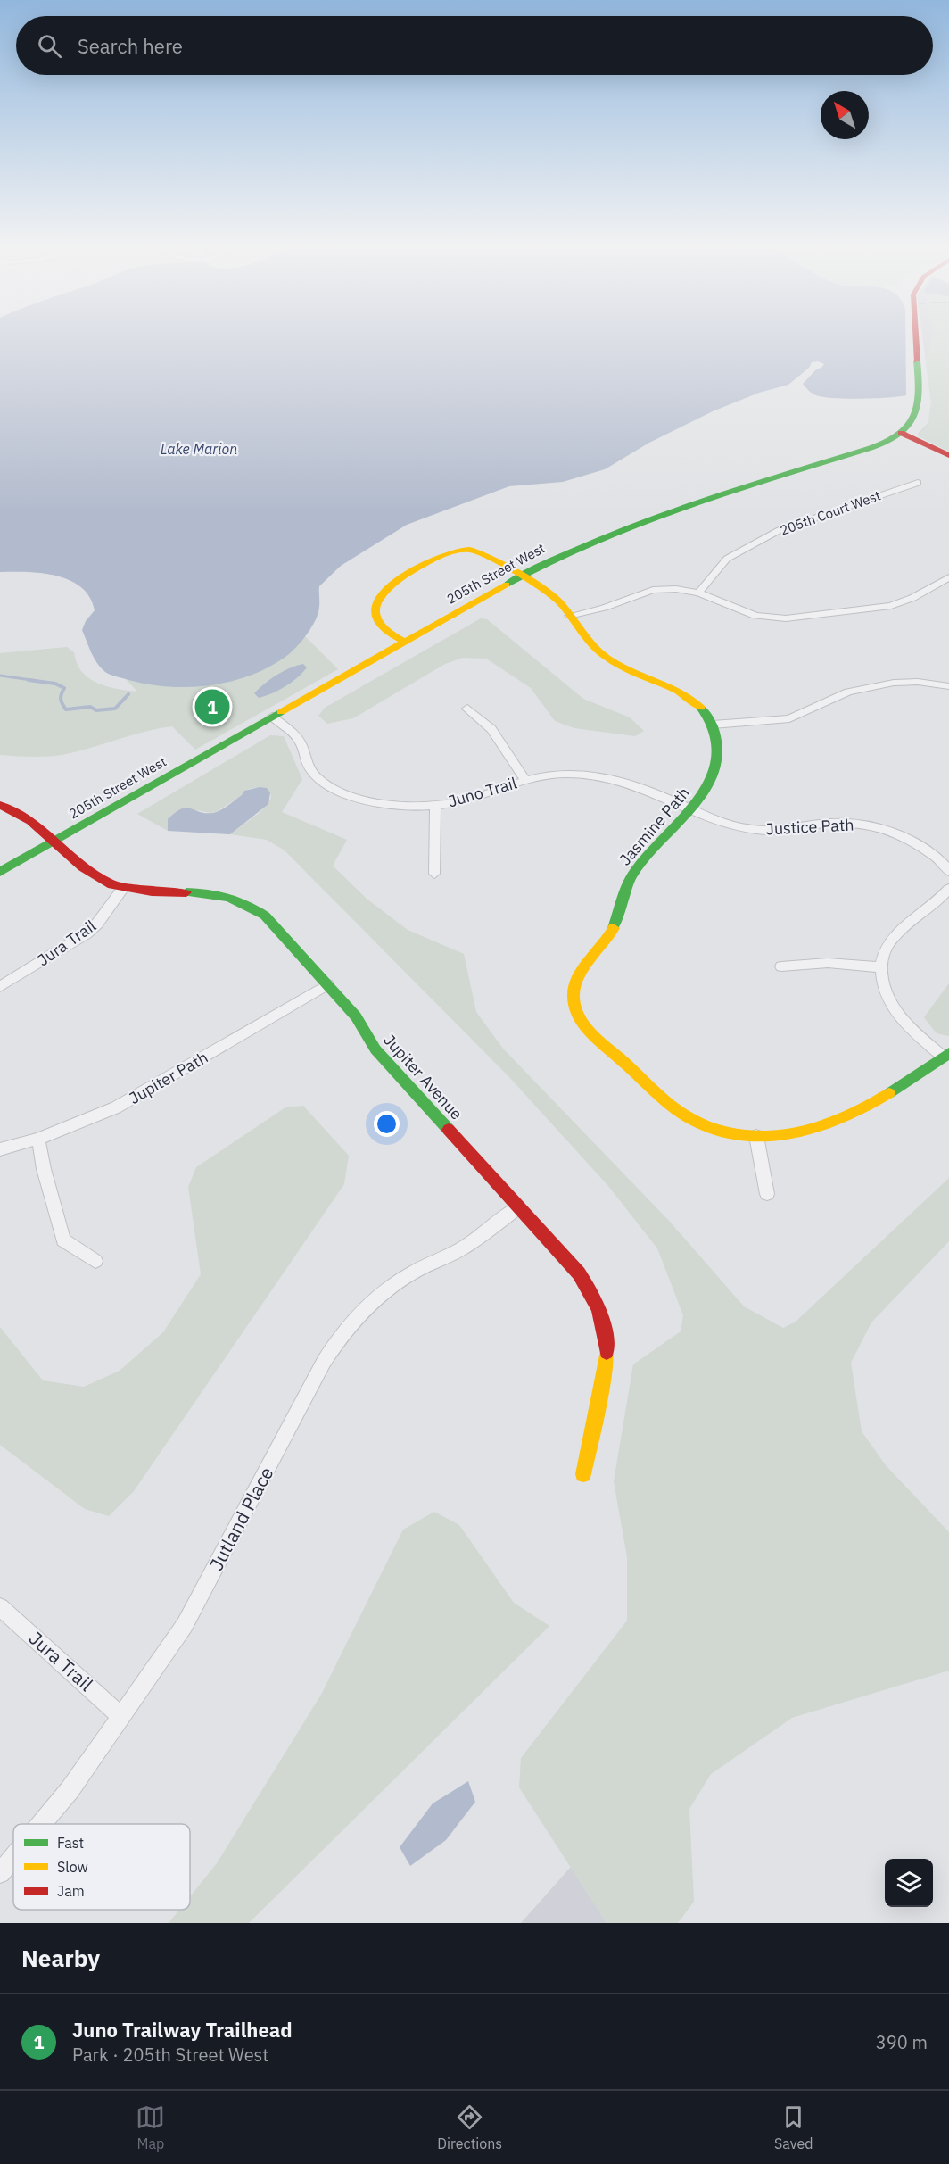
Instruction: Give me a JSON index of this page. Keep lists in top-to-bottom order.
{
  "streets": {
    "street": [
      "205th Court West",
      "205th Street West",
      "Juno Trail",
      "Jasmine Path",
      "Justice Path",
      "Jura Trail",
      "Jupiter Avenue",
      "Jupiter Path",
      "Jutland Place"
    ]
  },
  "crossings": [
    ["205th Street West", "Juno Trail"],
    ["205th Street West", "Jasmine Path"],
    ["205th Street West", "Jupiter Avenue"],
    ["Juno Trail", "Jasmine Path"],
    ["Juno Trail", "Justice Path"],
    ["Jasmine Path", "Justice Path"],
    ["Jura Trail", "Jupiter Avenue"],
    ["Jura Trail", "Jutland Place"],
    ["Jupiter Avenue", "Jupiter Path"],
    ["Jupiter Avenue", "Jutland Place"]
  ],
  "water": ["Lake Marion"],
  "legend": ["Fast", "Slow", "Jam"],
  "north": "top left",
  "page": {
    "search": "Search here",
    "pins": "1",
    "heading": "Nearby",
    "list": [
      {
        "mark": "1",
        "name": "Juno Trailway Trailhead",
        "note": "Park · 205th Street West",
        "value": "390 m"
      }
    ],
    "nav": ["Map", "Directions", "Saved"]
  }
}
